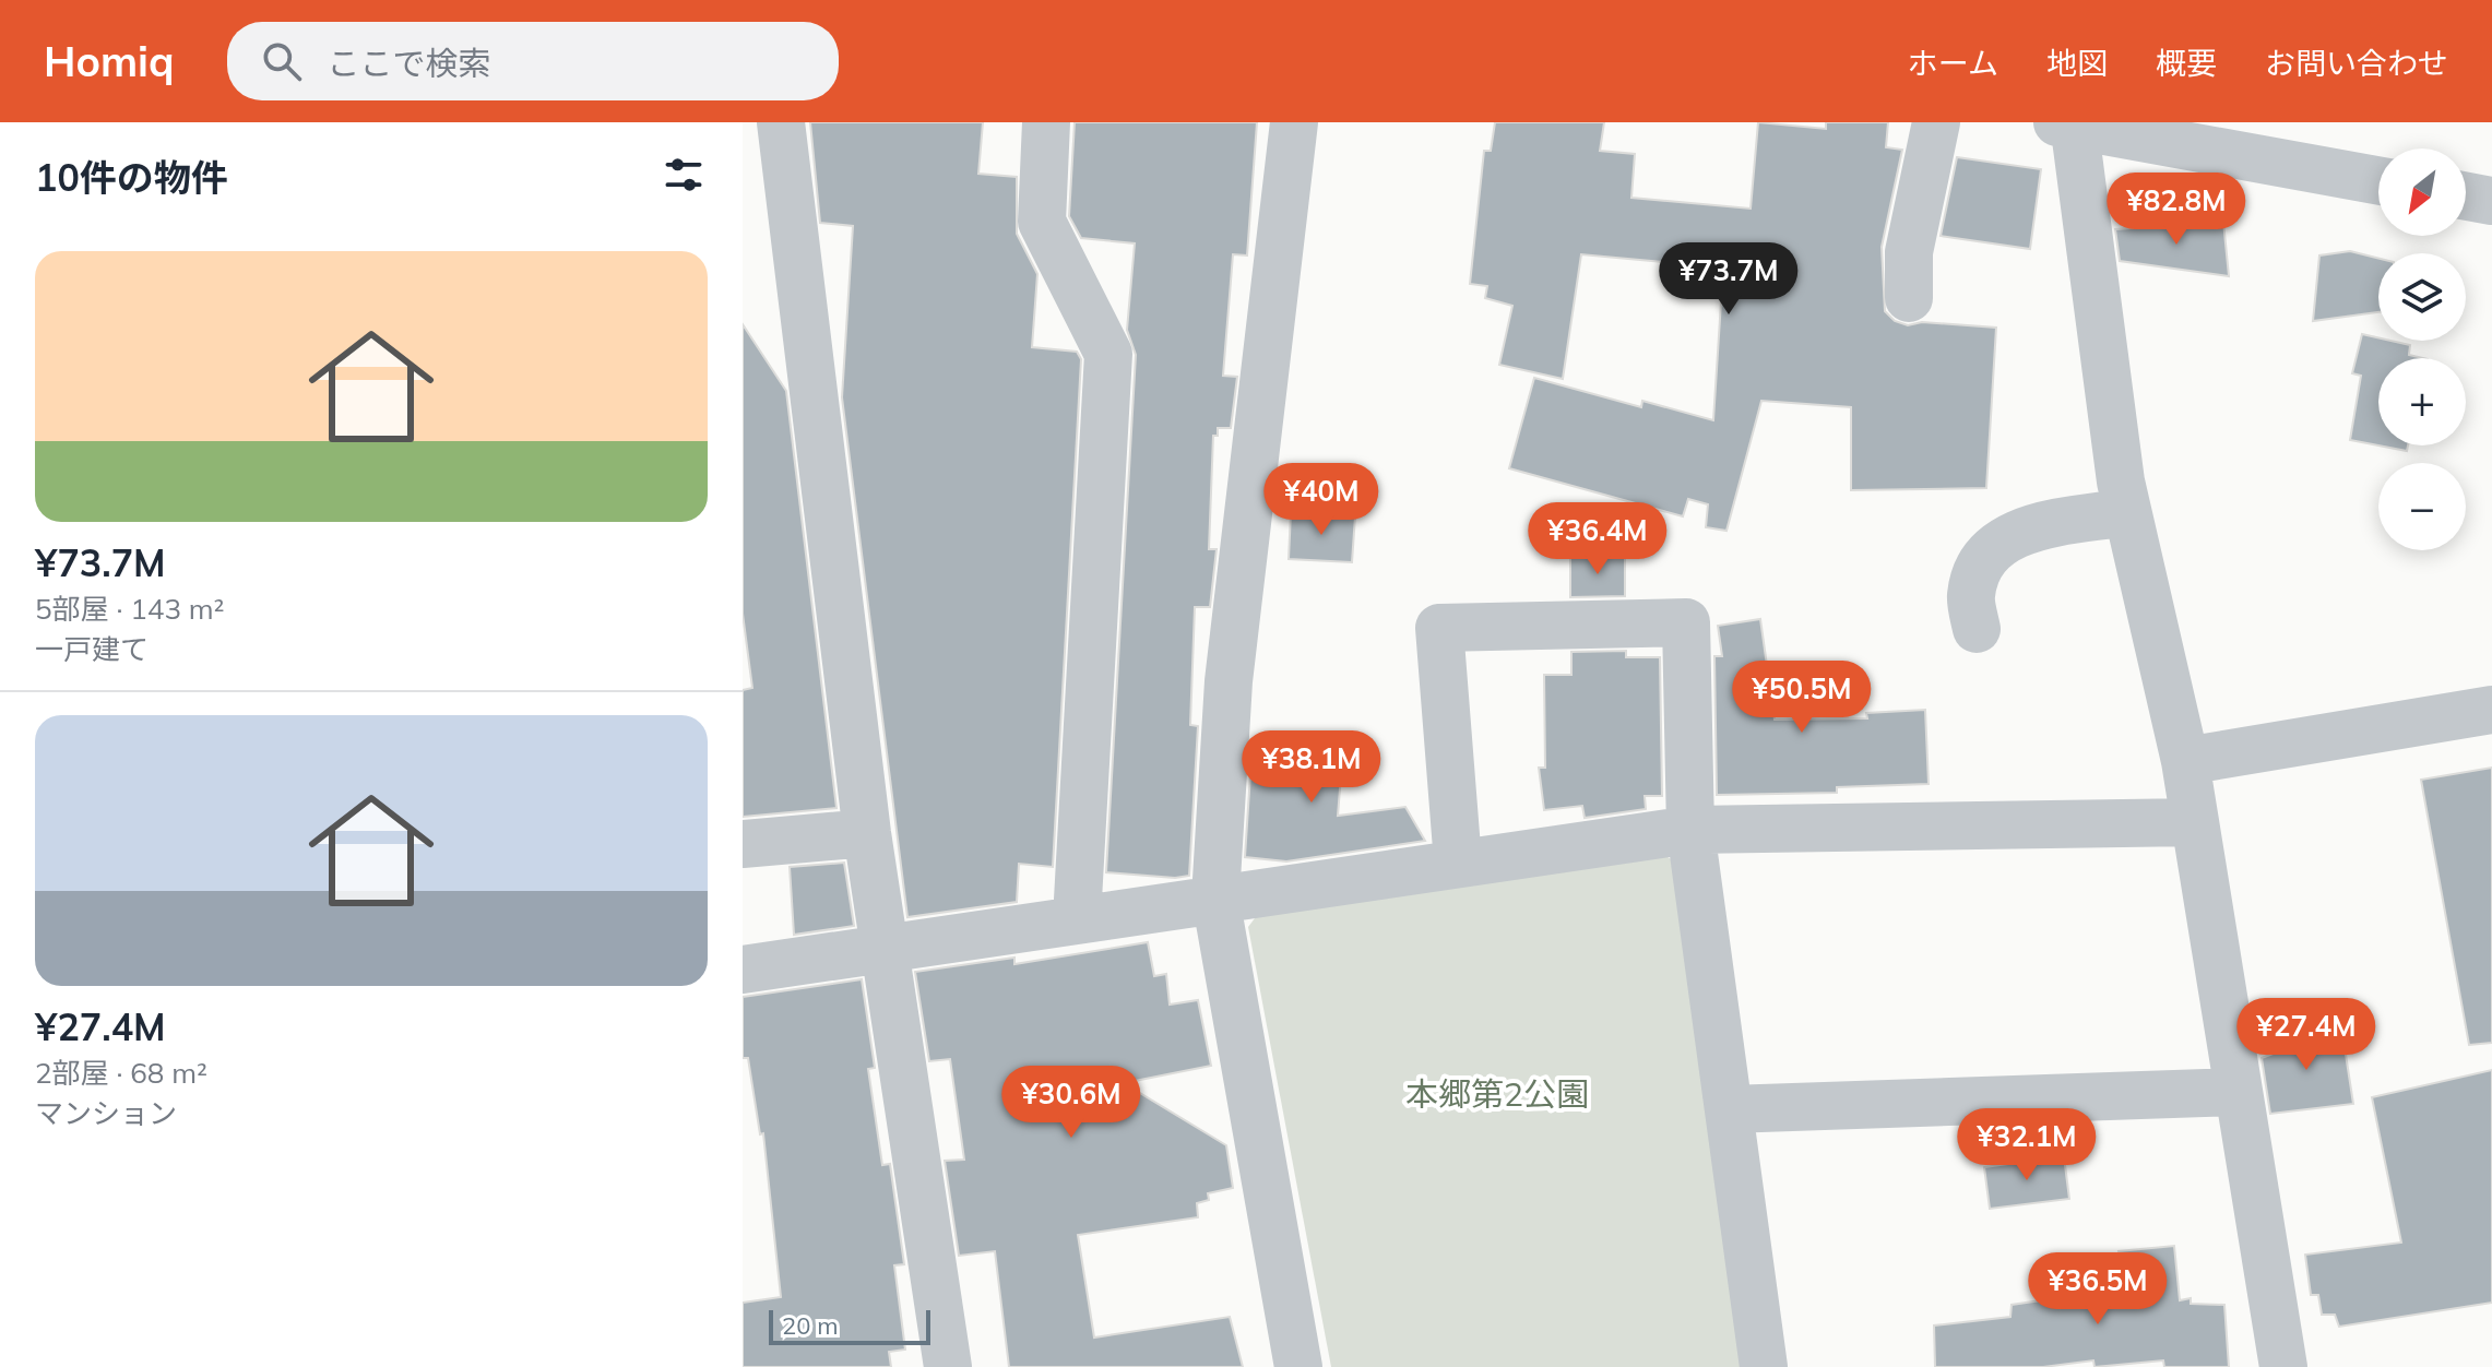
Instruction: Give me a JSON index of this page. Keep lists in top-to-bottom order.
{
  "parks": ["本郷第2公園"],
  "scale_bar": "20 m",
  "north": "bottom left",
  "page": {
    "header": "Homiq",
    "search": "ここで検索",
    "nav": [
      "ホーム",
      "地図",
      "概要",
      "お問い合わせ"
    ],
    "heading": "10件の物件",
    "map_buttons": ["+", "−"],
    "price": [
      "¥82.8M",
      "¥73.7M",
      "¥40M",
      "¥36.4M",
      "¥50.5M",
      "¥38.1M",
      "¥27.4M",
      "¥30.6M",
      "¥32.1M",
      "¥36.5M"
    ],
    "list": [
      {
        "name": "¥73.7M",
        "note": "5部屋 · 143 m² · 一戸建て"
      },
      {
        "name": "¥27.4M",
        "note": "2部屋 · 68 m² · マンション"
      }
    ],
    "scale": "20 m"
  }
}
